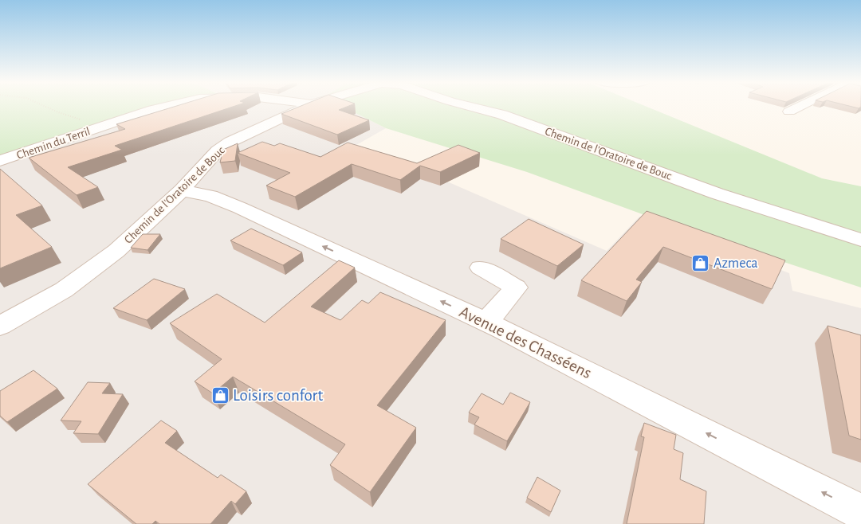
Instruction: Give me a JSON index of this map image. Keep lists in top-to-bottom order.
{
  "streets": {
    "street": ["Chemin du Terril", "Chemin de l'Oratoire de Bouc", "Avenue des Chasséens"]
  },
  "crossings": [
    ["Chemin de l'Oratoire de Bouc", "Avenue des Chasséens"]
  ],
  "one_way": ["Avenue des Chasséens"],
  "places": {
    "shop": ["Azmeca", "Loisirs confort"]
  }
}
